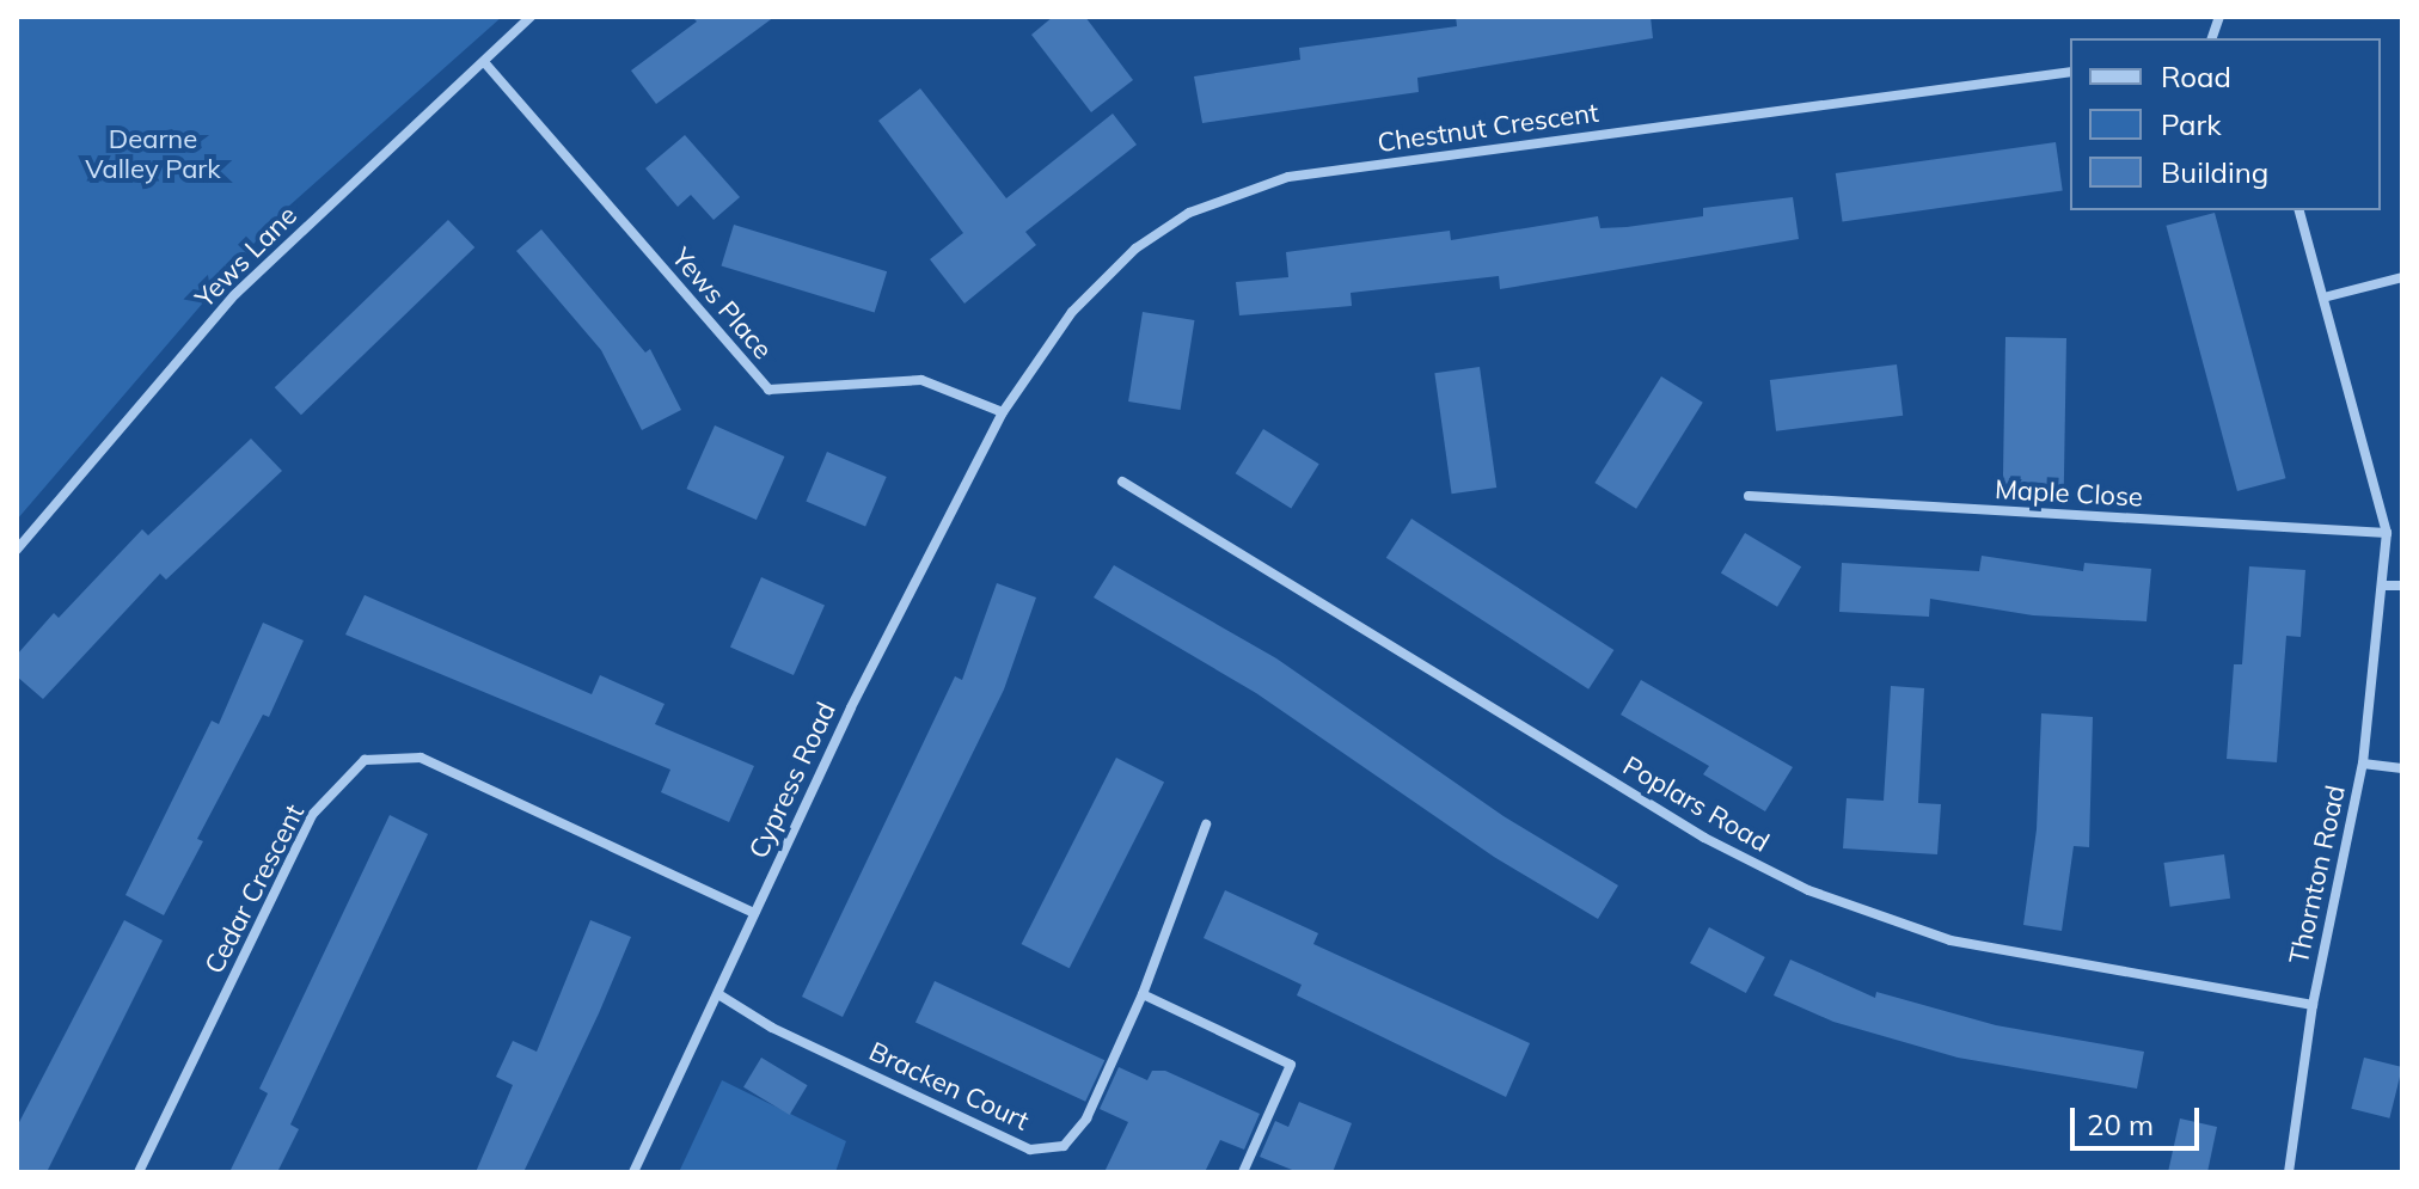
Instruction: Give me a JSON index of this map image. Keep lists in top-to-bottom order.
{
  "streets": {
    "street": [
      "Chestnut Crescent",
      "Yews Lane",
      "Yews Place",
      "Maple Close",
      "Cypress Road",
      "Poplars Road",
      "Thornton Road",
      "Cedar Crescent",
      "Bracken Court"
    ]
  },
  "crossings": [
    ["Chestnut Crescent", "Yews Place"],
    ["Chestnut Crescent", "Cypress Road"],
    ["Yews Lane", "Yews Place"],
    ["Yews Place", "Cypress Road"],
    ["Maple Close", "Thornton Road"],
    ["Cypress Road", "Cedar Crescent"],
    ["Cypress Road", "Bracken Court"],
    ["Poplars Road", "Thornton Road"]
  ],
  "parks": ["Dearne Valley Park"],
  "legend": ["Road", "Park", "Building"],
  "scale_bar": "20 m"
}
